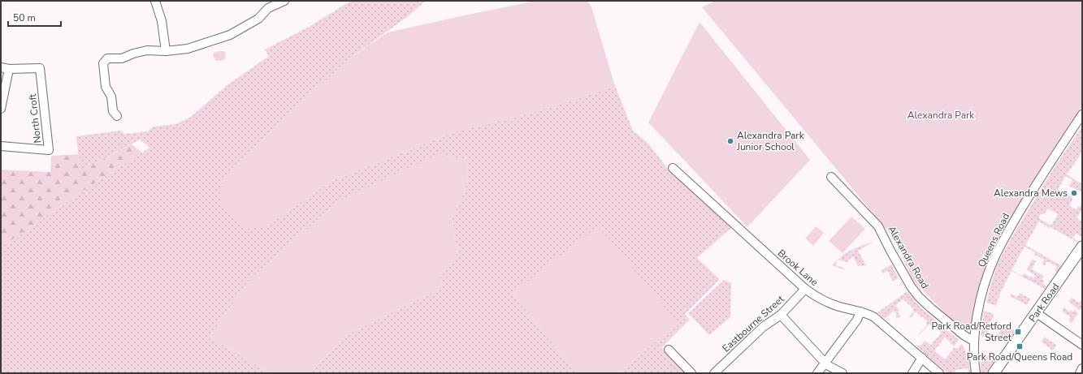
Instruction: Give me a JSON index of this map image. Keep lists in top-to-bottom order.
{
  "streets": {
    "street": [
      "North Croft",
      "Queens Road",
      "Alexandra Road",
      "Brook Lane",
      "Park Road",
      "Eastbourne Street"
    ]
  },
  "crossings": [
    ["Queens Road", "Alexandra Road"],
    ["Brook Lane", "Eastbourne Street"]
  ],
  "parks": ["Alexandra Park"],
  "places": {
    "other": ["Alexandra Park Junior School", "Alexandra Mews"],
    "transit": ["Park Road/Retford Street", "Park Road/Queens Road"]
  },
  "scale_bar": "50 m"
}
